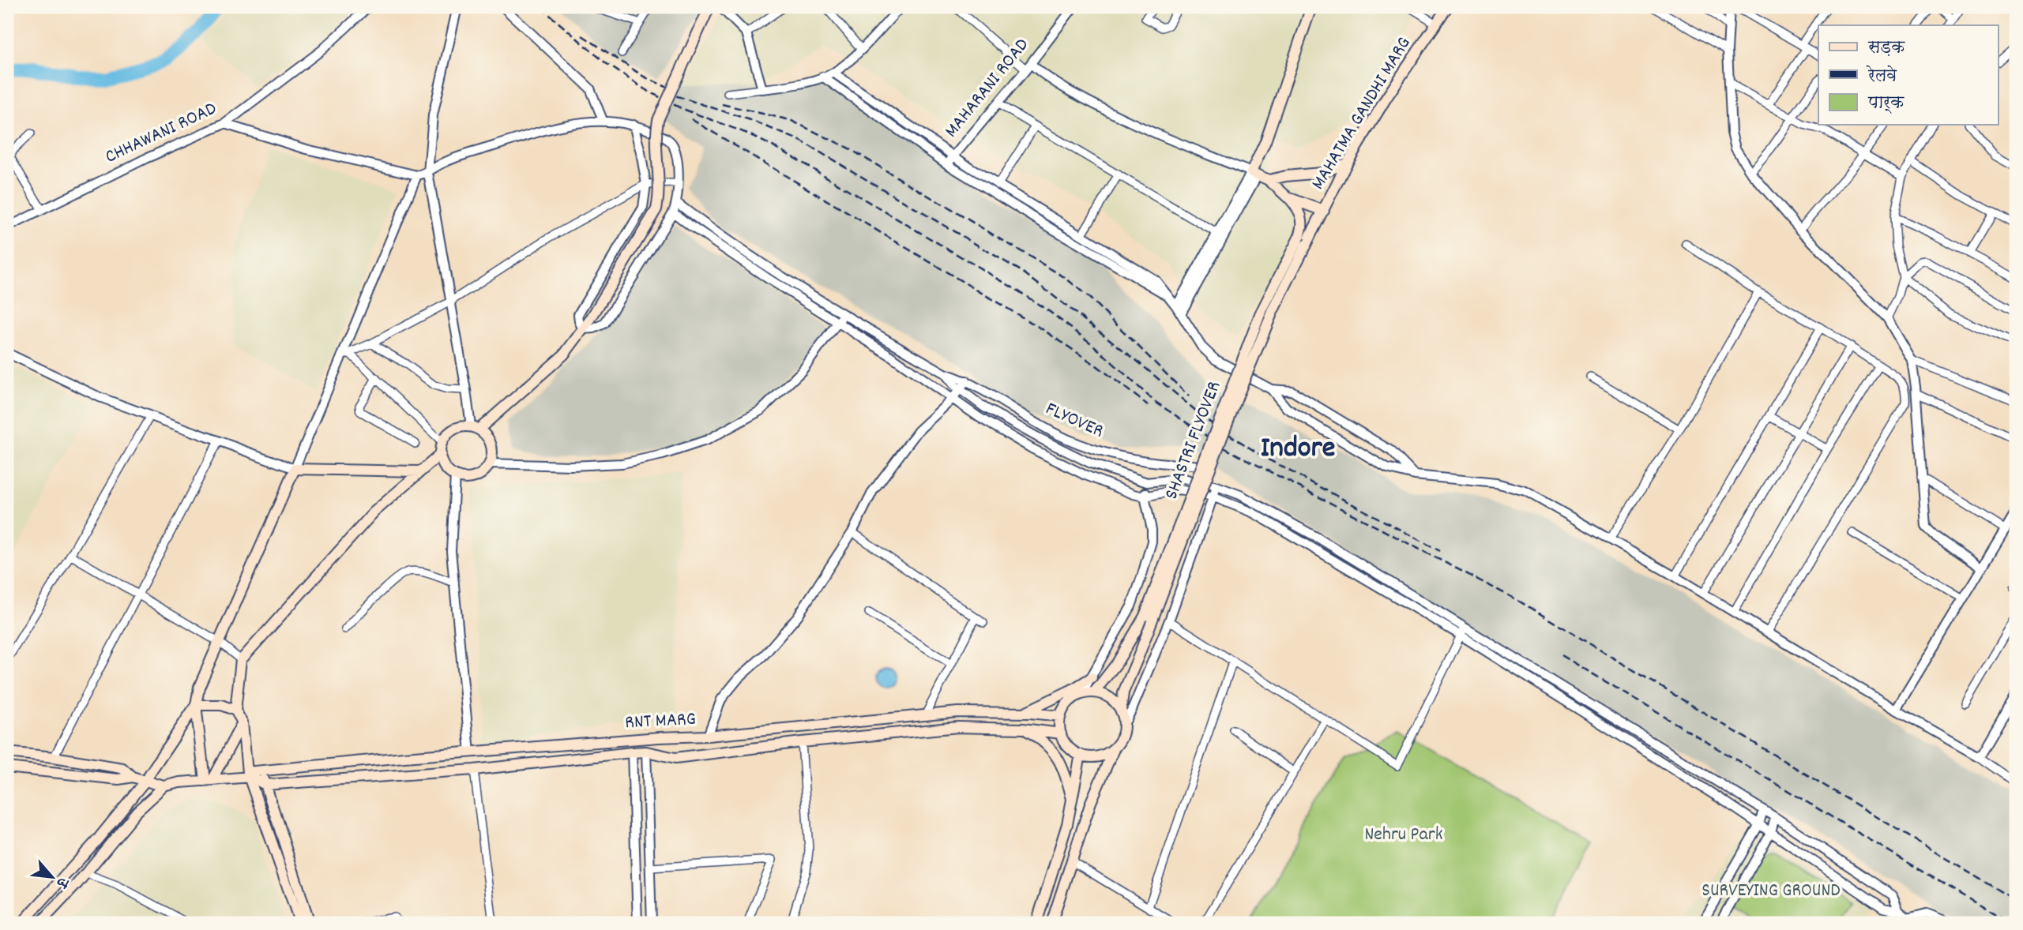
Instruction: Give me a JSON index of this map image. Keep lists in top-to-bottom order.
{
  "streets": {
    "main road": ["MAHATMA GANDHI MARG", "SHASTRI FLYOVER", "RNT MARG"],
    "street": ["MAHARANI ROAD", "CHHAWANI ROAD", "FLYOVER"]
  },
  "crossings": [
    ["MAHATMA GANDHI MARG", "SHASTRI FLYOVER"],
    ["FLYOVER", "SHASTRI FLYOVER"],
    ["SHASTRI FLYOVER", "RNT MARG"]
  ],
  "districts": ["Indore"],
  "parks": ["Nehru Park", "SURVEYING GROUND"],
  "legend": ["सड़क", "रेलवे", "पार्क"],
  "north": "bottom right"
}
